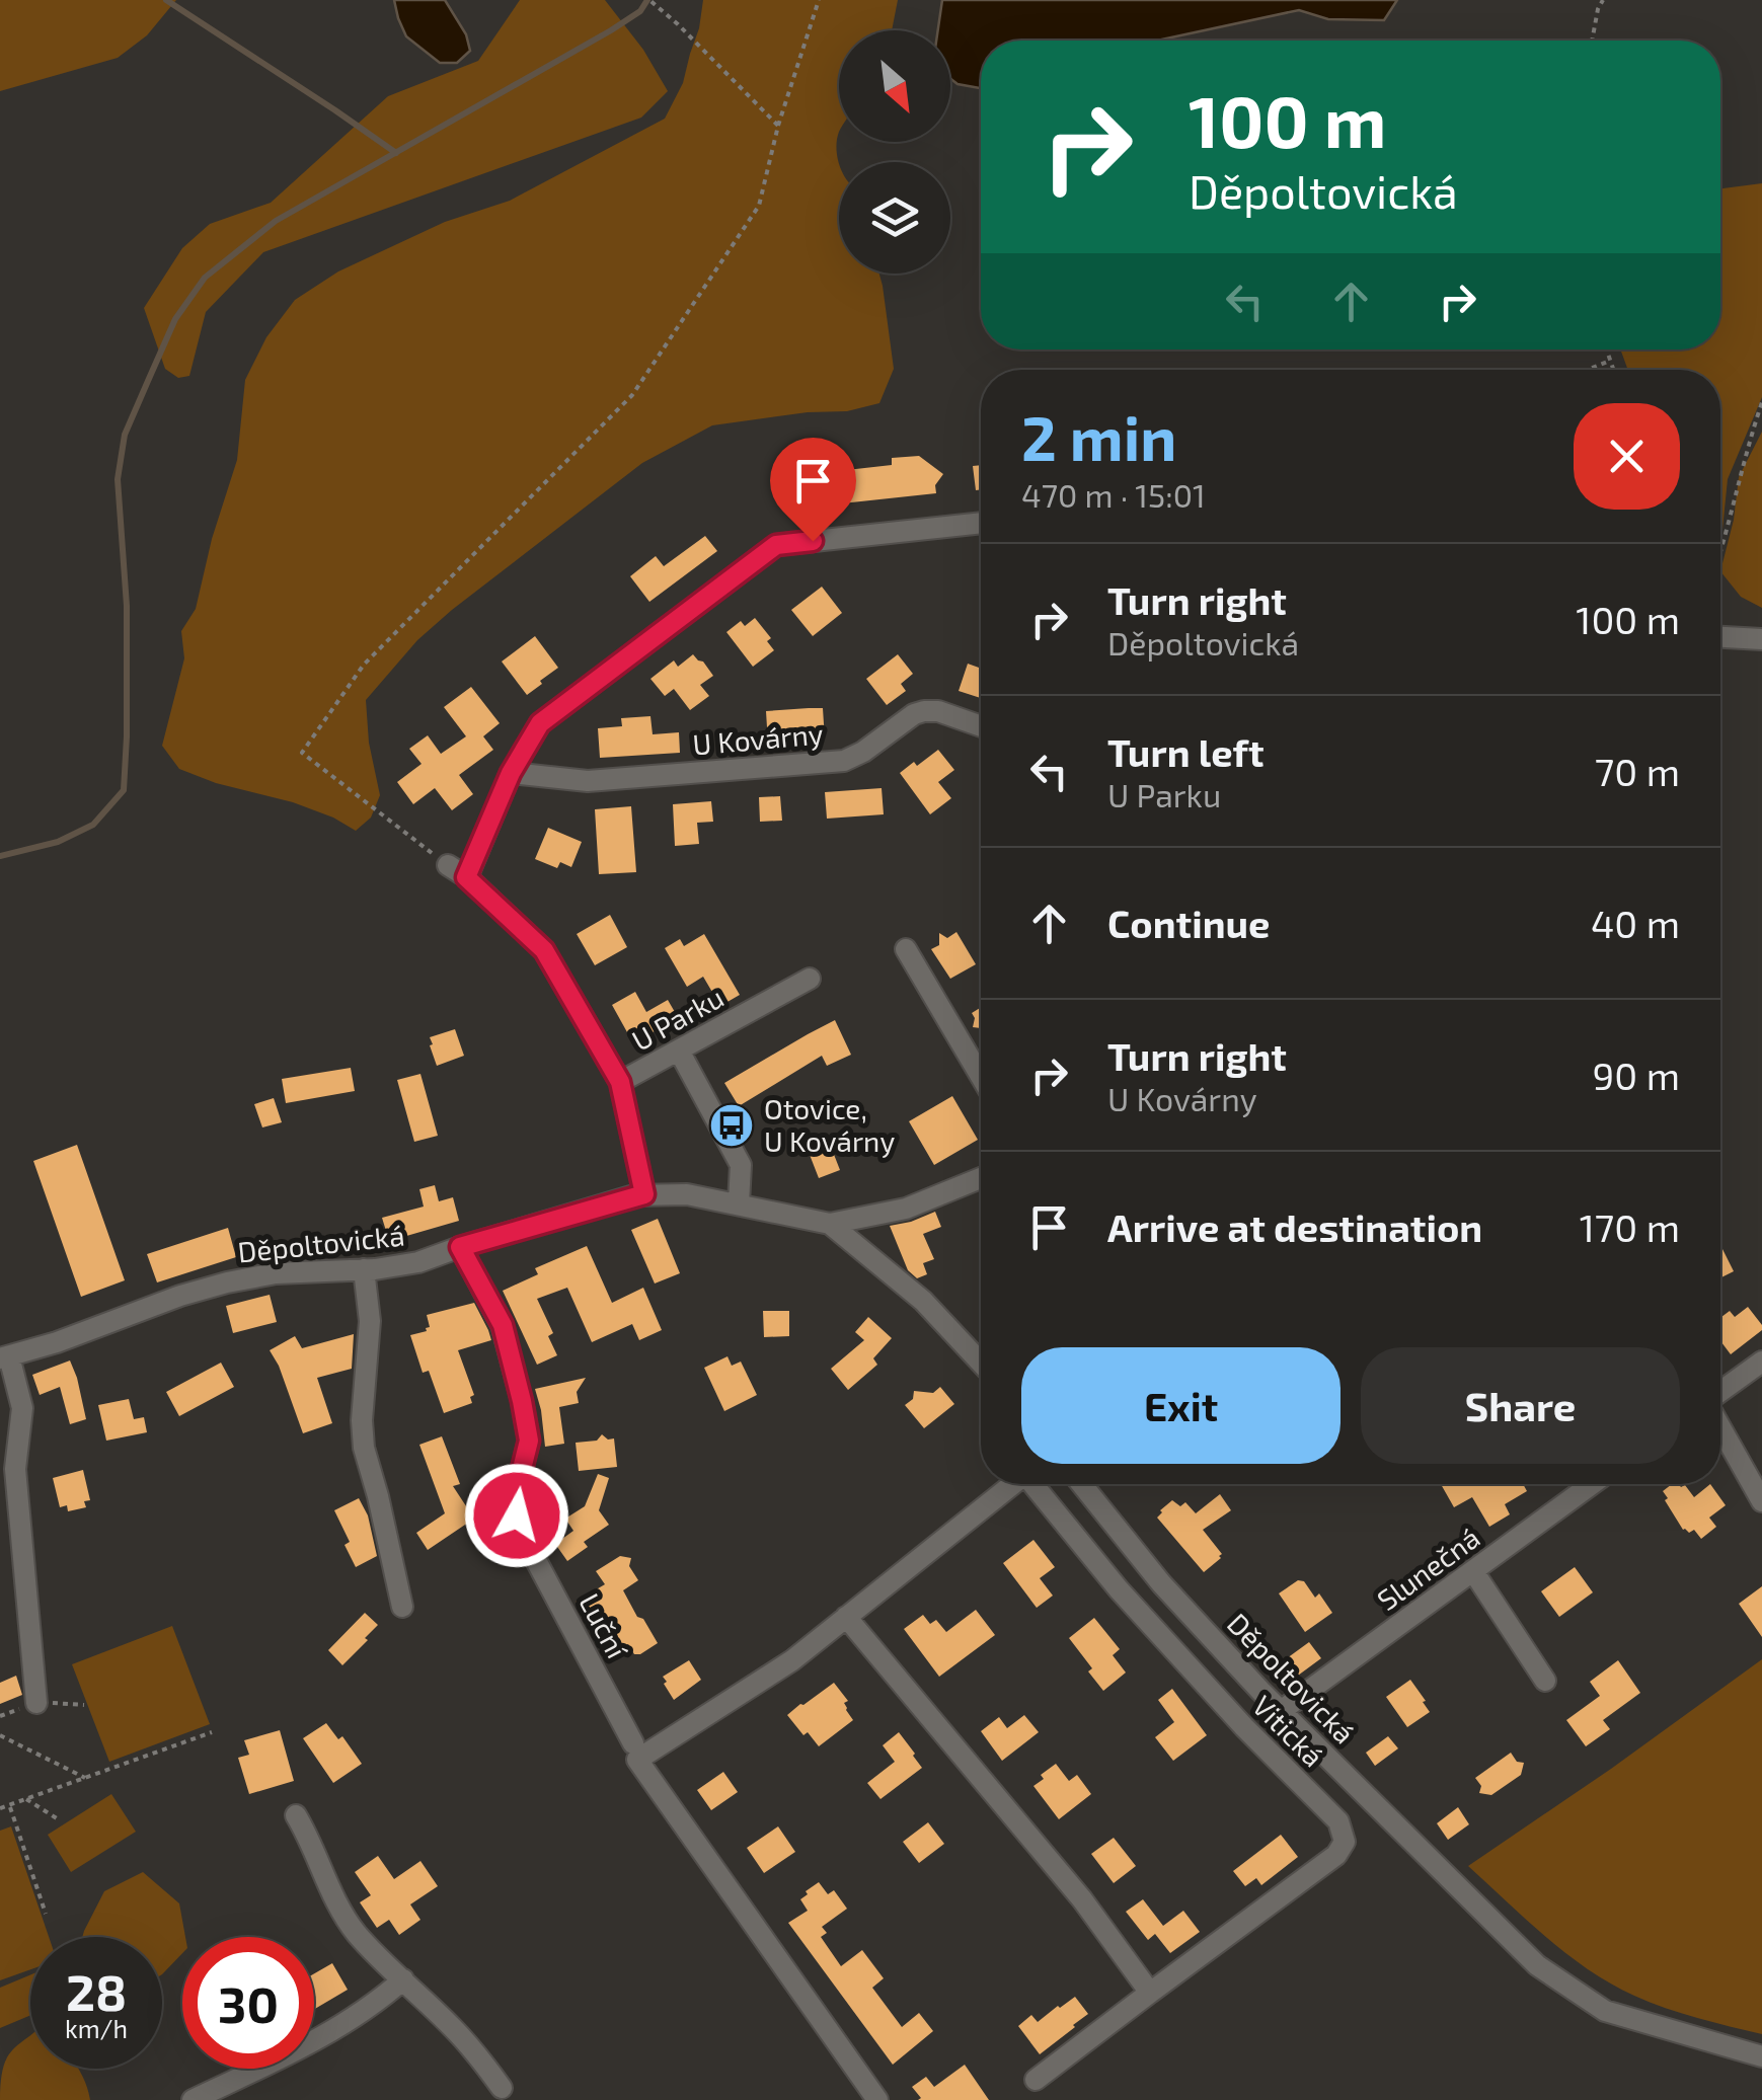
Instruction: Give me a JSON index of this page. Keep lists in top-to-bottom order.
{
  "streets": {
    "street": [
      "U Kovárny",
      "U Parku",
      "Děpoltovická",
      "Slunečná",
      "Luční",
      "Vitická"
    ]
  },
  "crossings": [
    ["U Parku", "Děpoltovická"],
    ["Děpoltovická", "Slunečná"],
    ["Děpoltovická", "Luční"]
  ],
  "places": {
    "bus stop": ["Otovice, U Kovárny"]
  },
  "north": "bottom right",
  "page": {
    "turn": ["100 m", "Děpoltovická"],
    "heading": ["2 min", "470 m · 15:01"],
    "list": [
      {
        "name": "Turn right",
        "note": "Děpoltovická",
        "value": "100 m"
      },
      {
        "name": "Turn left",
        "note": "U Parku",
        "value": "70 m"
      },
      {
        "name": "Continue",
        "value": "40 m"
      },
      {
        "name": "Turn right",
        "note": "U Kovárny",
        "value": "90 m"
      },
      {
        "name": "Arrive at destination",
        "value": "170 m"
      }
    ],
    "buttons": ["Exit", "Share"],
    "speed": "28 km/h",
    "limit": "30"
  }
}
